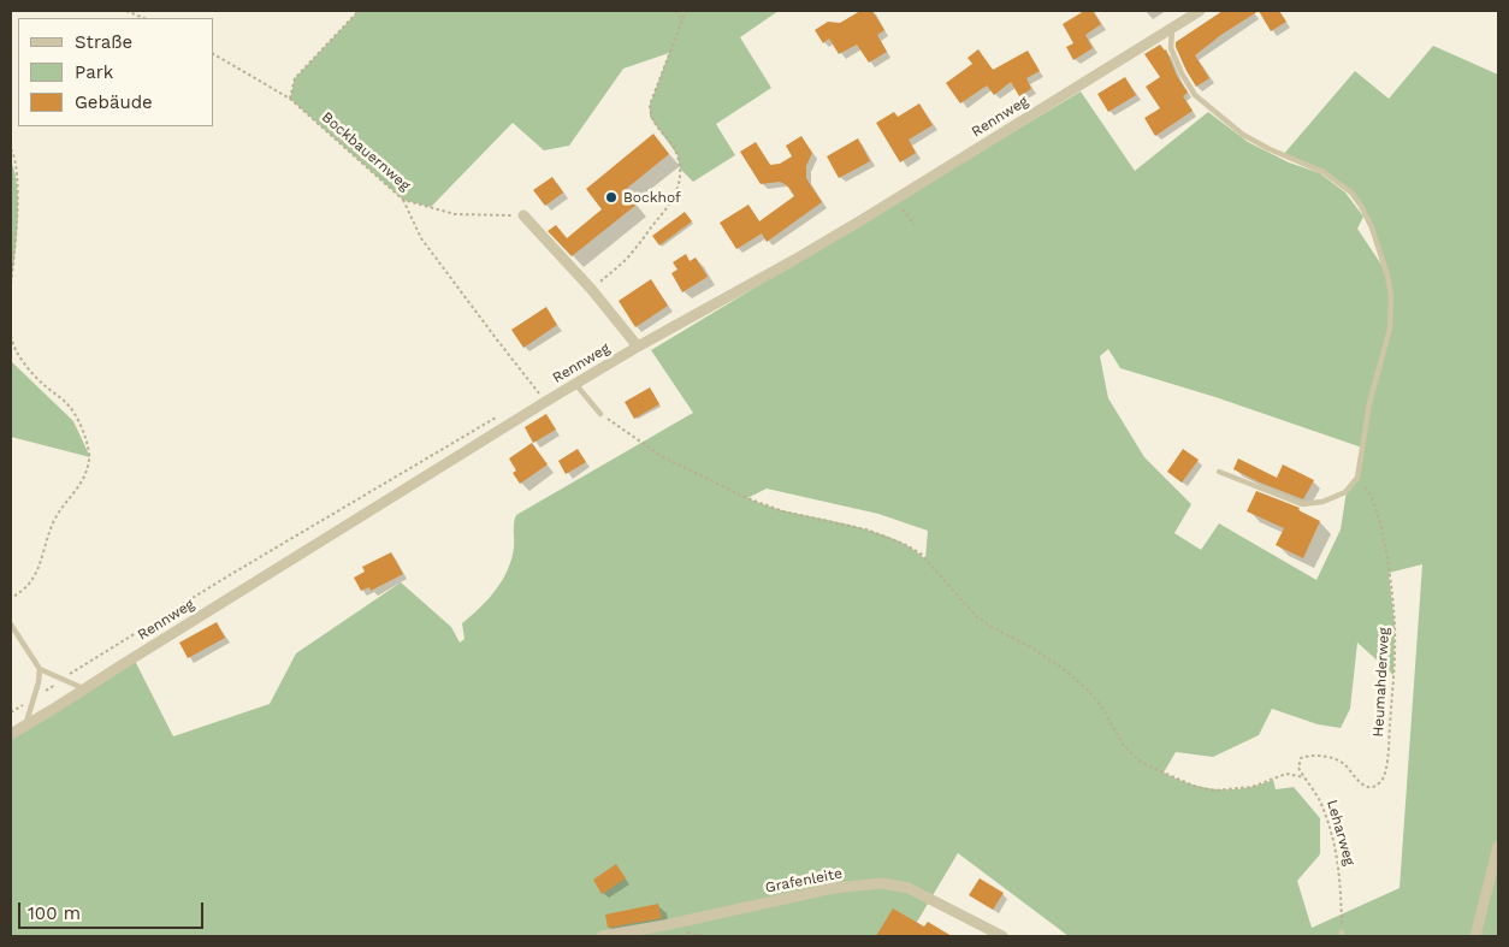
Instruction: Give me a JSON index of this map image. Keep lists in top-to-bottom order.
{
  "streets": {
    "street": ["Rennweg", "Grafenleite"],
    "path": ["Bockbauernweg", "Heumahderweg", "Leharweg"]
  },
  "crossings": [
    ["Heumahderweg", "Leharweg"]
  ],
  "places": ["Bockhof"],
  "legend": ["Straße", "Park", "Gebäude"],
  "scale_bar": "100 m"
}
